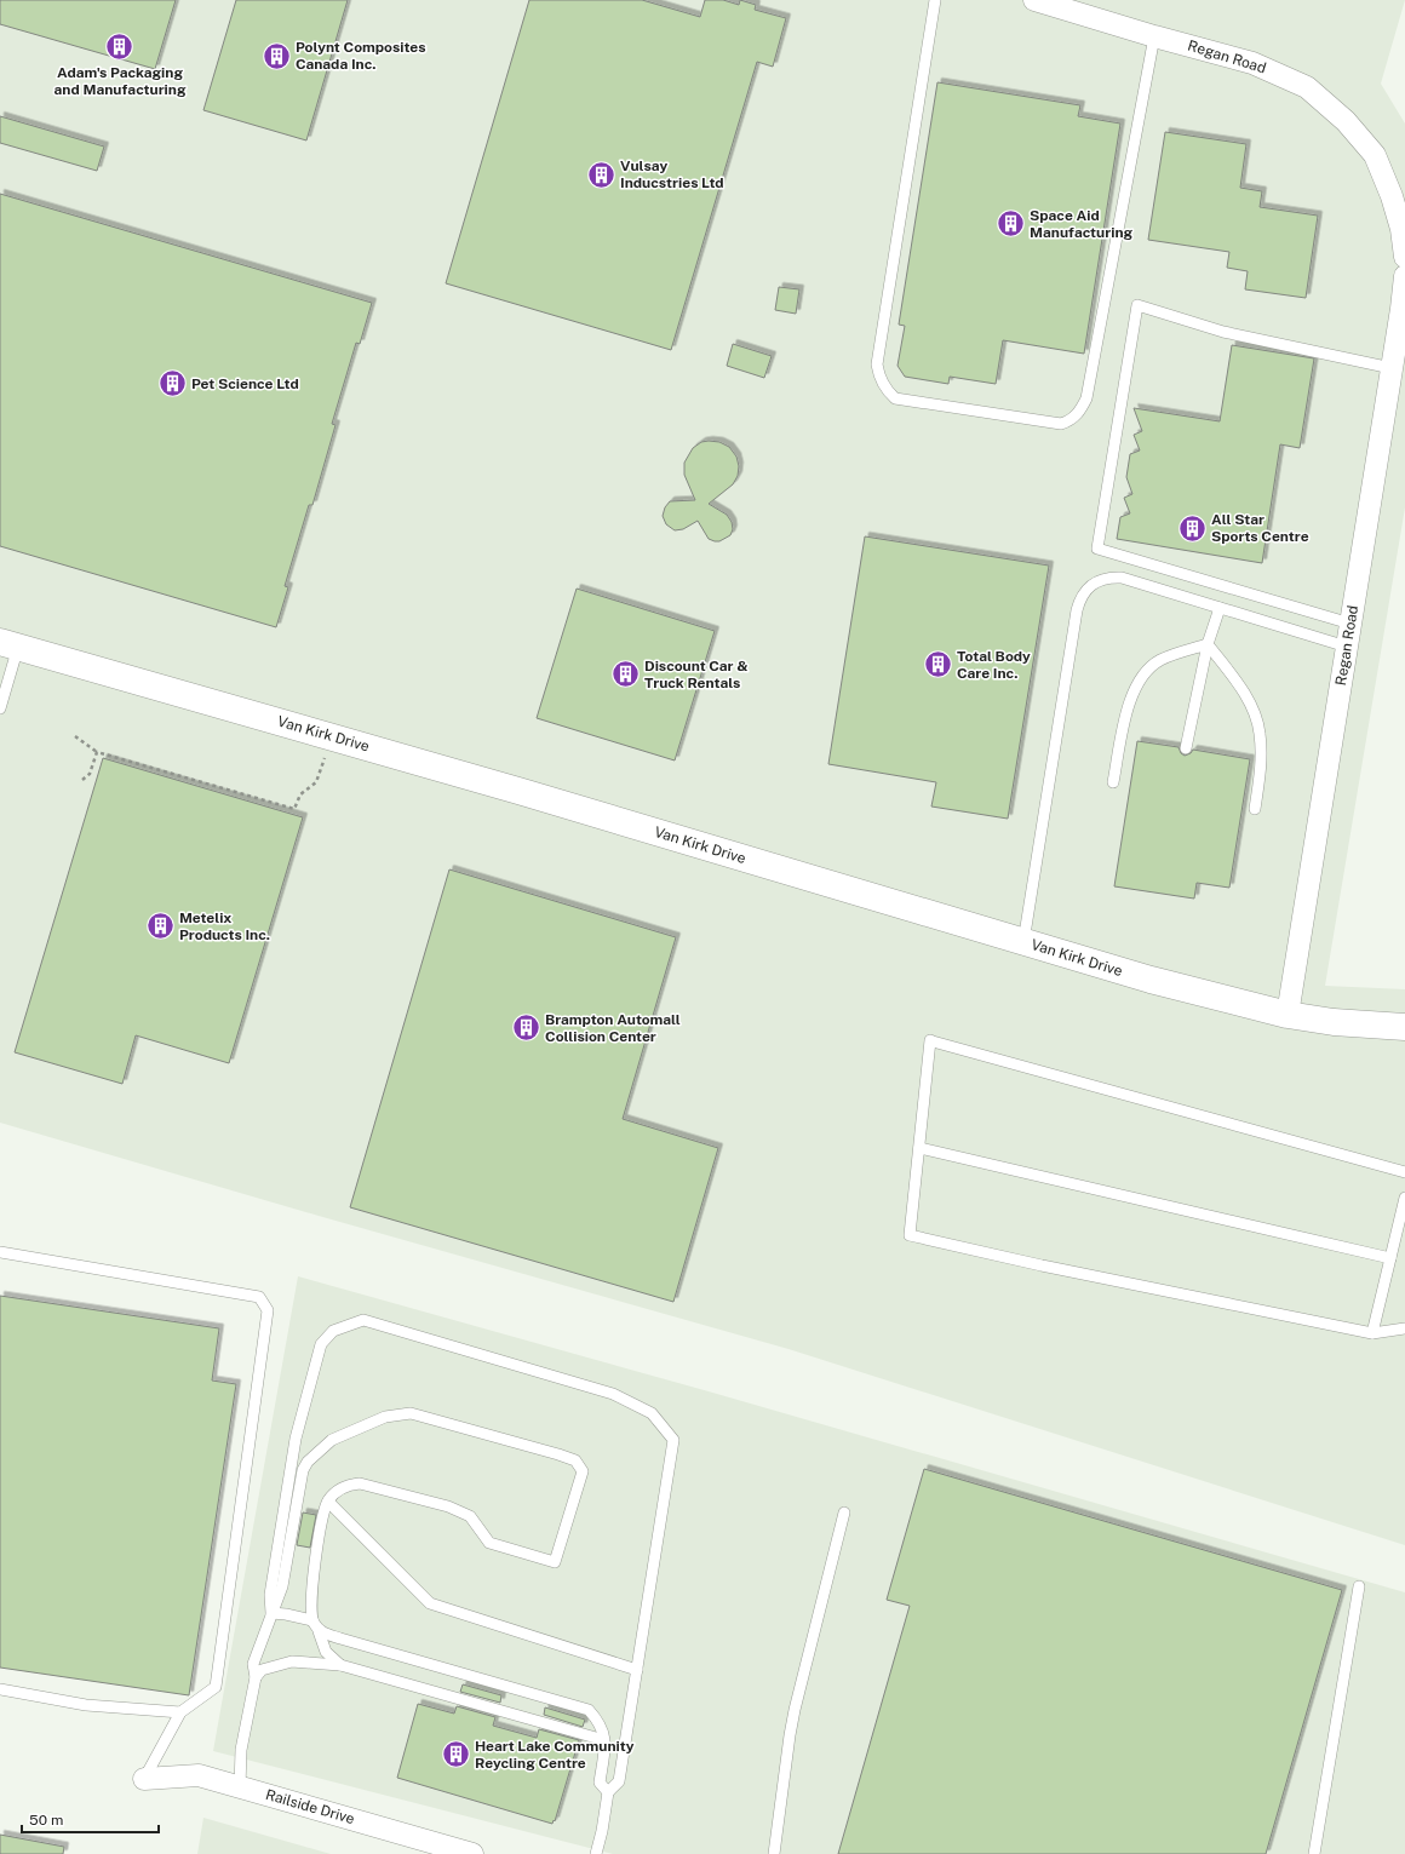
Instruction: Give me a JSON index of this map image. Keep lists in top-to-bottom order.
{
  "streets": {
    "street": ["Regan Road", "Van Kirk Drive", "Railside Drive"]
  },
  "crossings": [
    ["Regan Road", "Van Kirk Drive"]
  ],
  "places": {
    "building": [
      "Adam's Packaging and Manufacturing",
      "Polynt Composites Canada Inc.",
      "Vulsay Inducstries Ltd",
      "Space Aid Manufacturing",
      "Pet Science Ltd",
      "All Star Sports Centre",
      "Total Body Care Inc.",
      "Discount Car & Truck Rentals",
      "Metelix Products Inc.",
      "Brampton Automall Collision Center",
      "Heart Lake Community Reycling Centre"
    ]
  },
  "scale_bar": "50 m"
}
